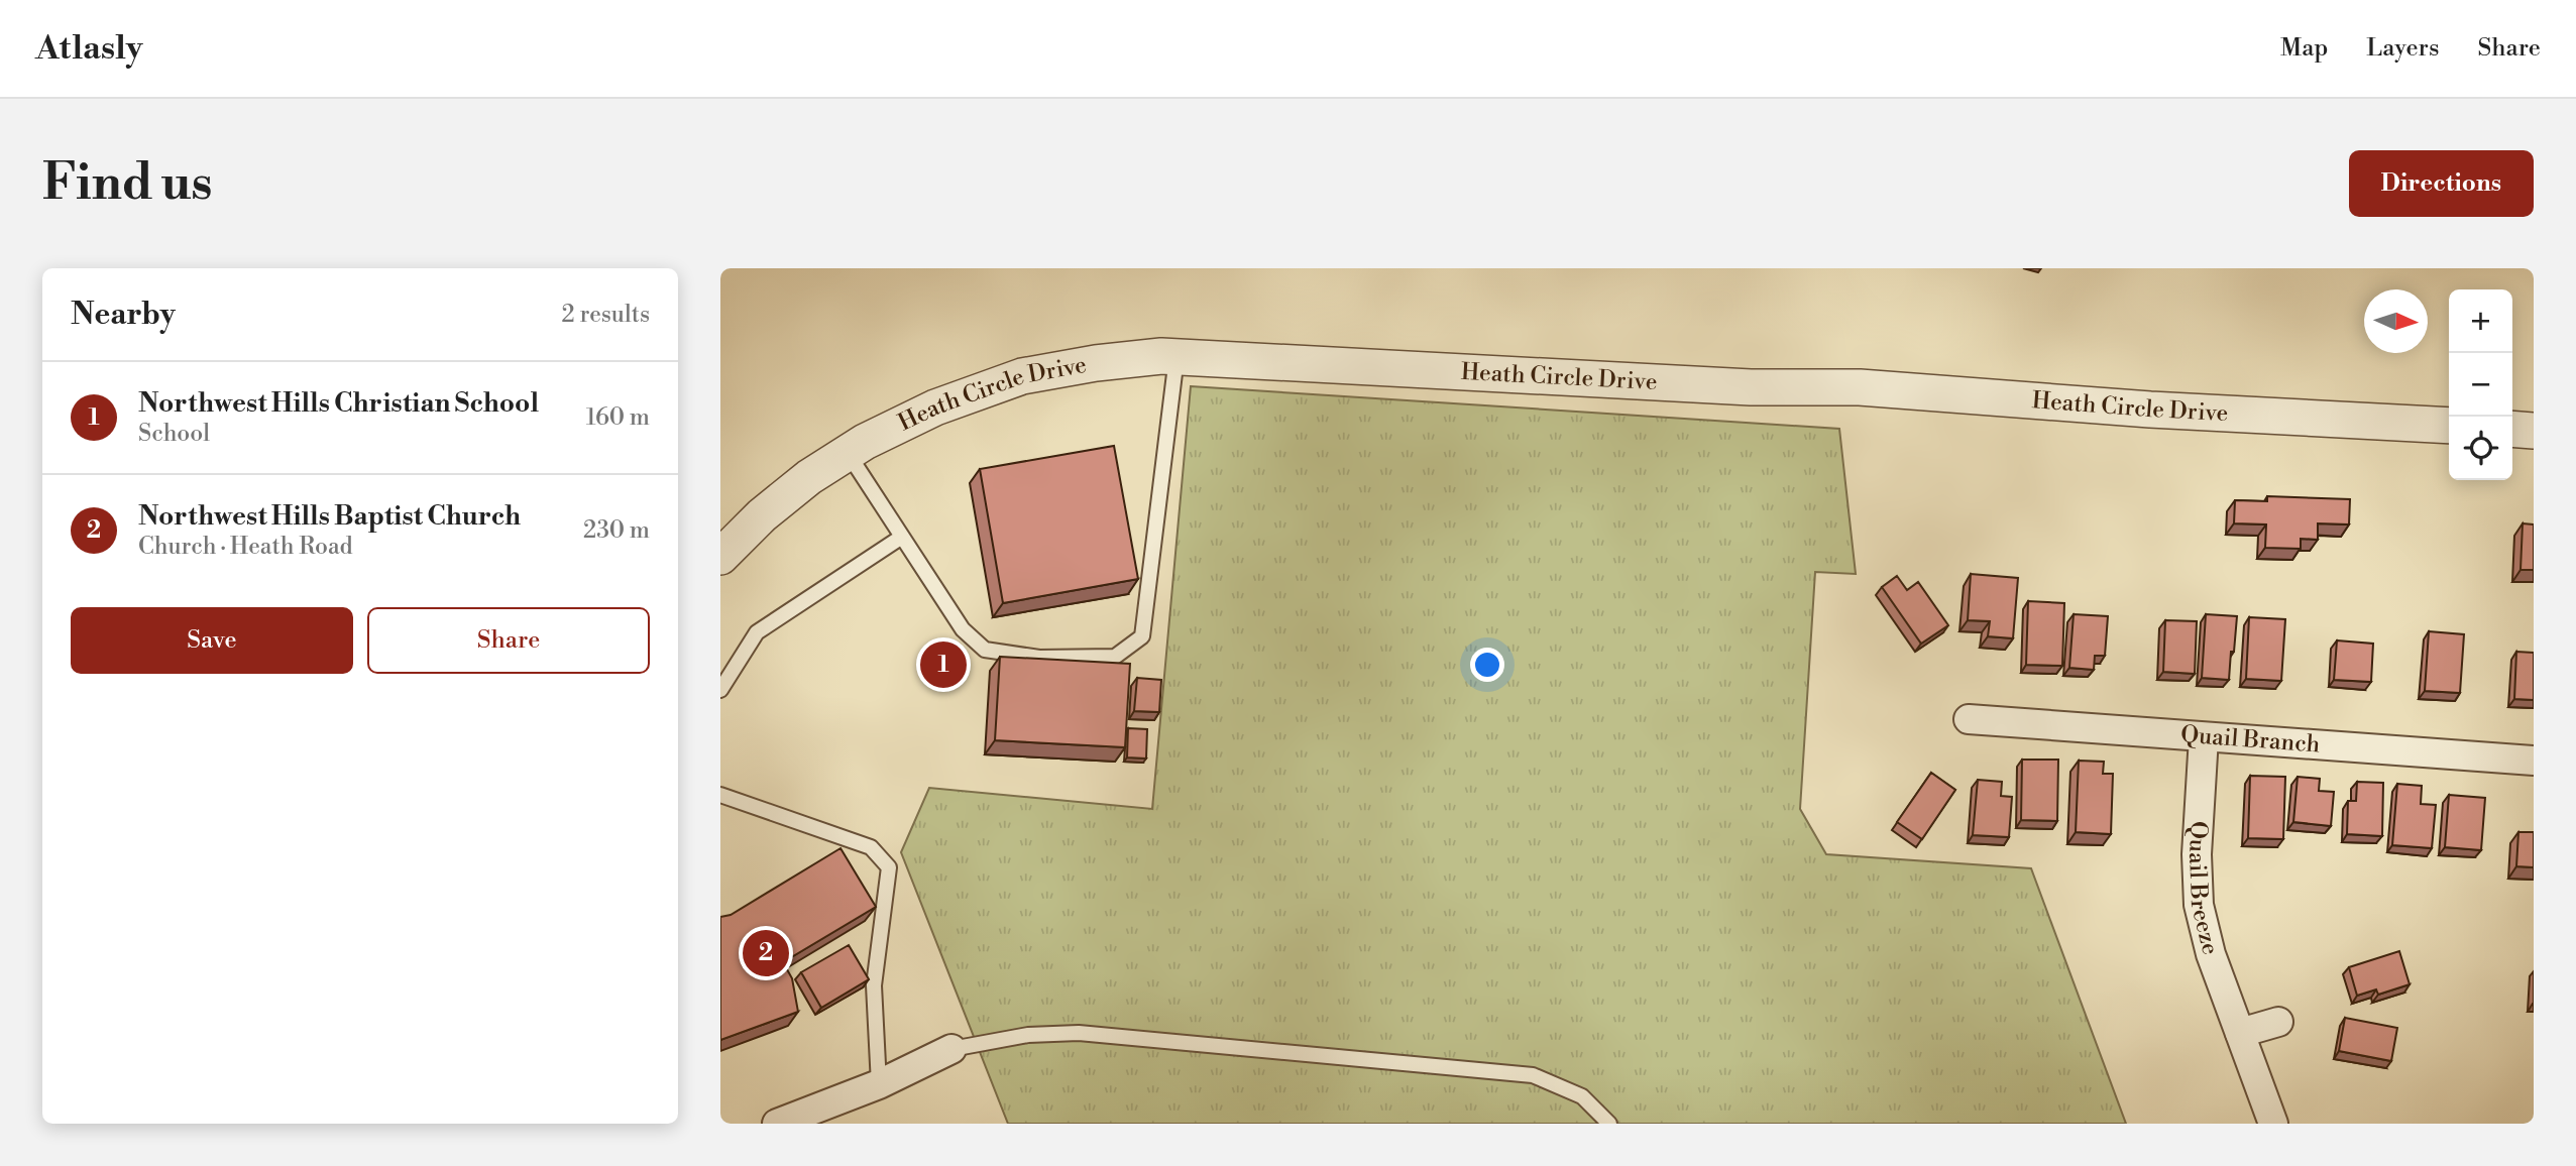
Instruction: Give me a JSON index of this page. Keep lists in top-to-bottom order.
{
  "streets": {
    "street": ["Heath Circle Drive", "Quail Branch", "Quail Breeze"]
  },
  "crossings": [
    ["Quail Branch", "Quail Breeze"]
  ],
  "north": "right",
  "page": {
    "header": "Atlasly",
    "nav": ["Map", "Layers", "Share"],
    "buttons": [
      "Directions",
      ["Save", "Share"]
    ],
    "title": "Find us",
    "heading": ["Nearby", "2 results"],
    "map_buttons": ["+", "−"],
    "list": [
      {
        "mark": "1",
        "name": "Northwest Hills Christian School",
        "note": "School",
        "value": "160 m"
      },
      {
        "mark": "2",
        "name": "Northwest Hills Baptist Church",
        "note": "Church · Heath Road",
        "value": "230 m"
      }
    ],
    "pins": ["1", "2"]
  }
}
